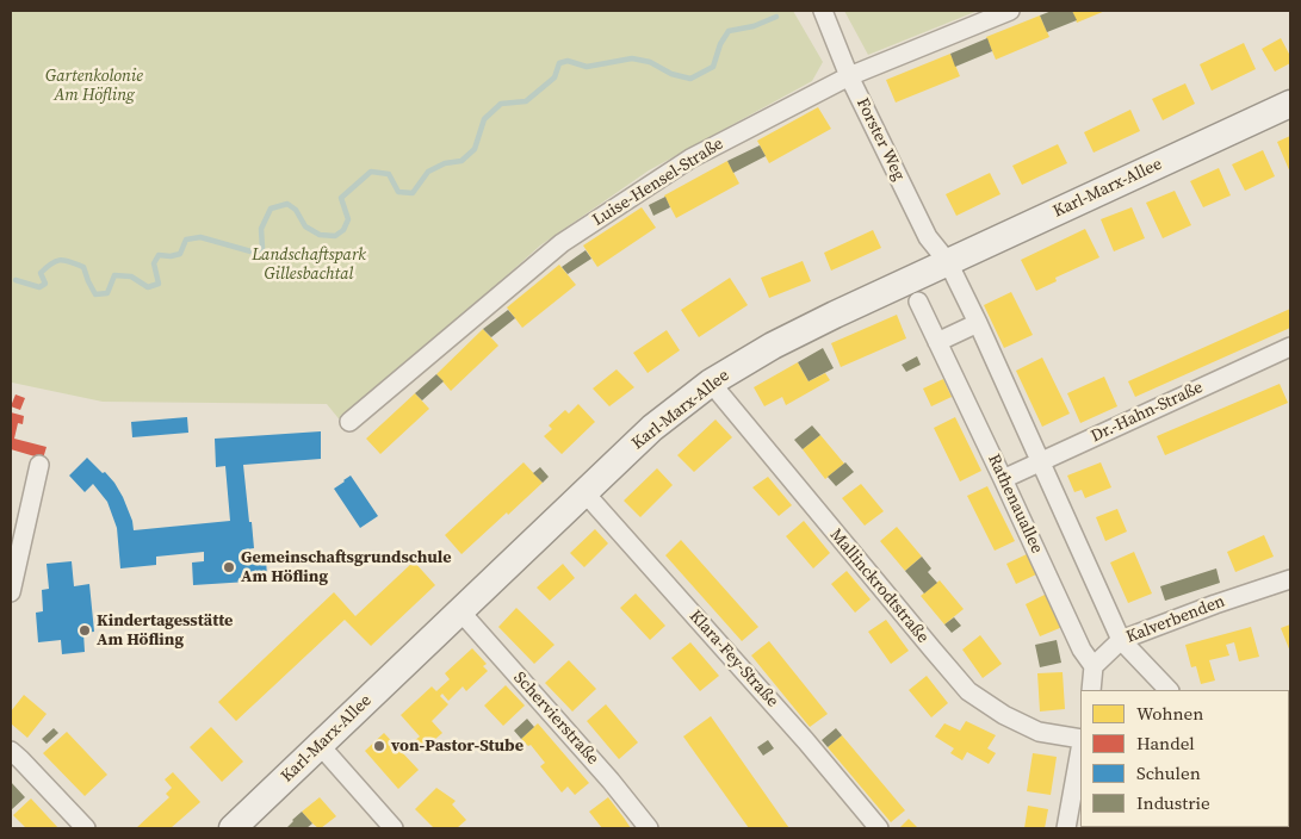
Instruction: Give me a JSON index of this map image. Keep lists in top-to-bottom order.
{
  "streets": {
    "street": [
      "Forster Weg",
      "Luise-Hensel-Straße",
      "Karl-Marx-Allee",
      "Dr.-Hahn-Straße",
      "Rathenauallee",
      "Mallinckrodtstraße",
      "Kalverbenden",
      "Klara-Fey-Straße",
      "Schervierstraße"
    ]
  },
  "crossings": [
    ["Forster Weg", "Luise-Hensel-Straße"],
    ["Forster Weg", "Karl-Marx-Allee"],
    ["Karl-Marx-Allee", "Mallinckrodtstraße"],
    ["Karl-Marx-Allee", "Klara-Fey-Straße"],
    ["Karl-Marx-Allee", "Schervierstraße"],
    ["Dr.-Hahn-Straße", "Rathenauallee"],
    ["Rathenauallee", "Kalverbenden"]
  ],
  "parks": ["Gartenkolonie Am Höfling", "Landschaftspark Gillesbachtal"],
  "places": ["Gemeinschaftsgrundschule Am Höfling", "Kindertagesstätte Am Höfling", "von-Pastor-Stube"],
  "legend": [
    "Wohnen",
    "Handel",
    "Schulen",
    "Industrie"
  ]
}
